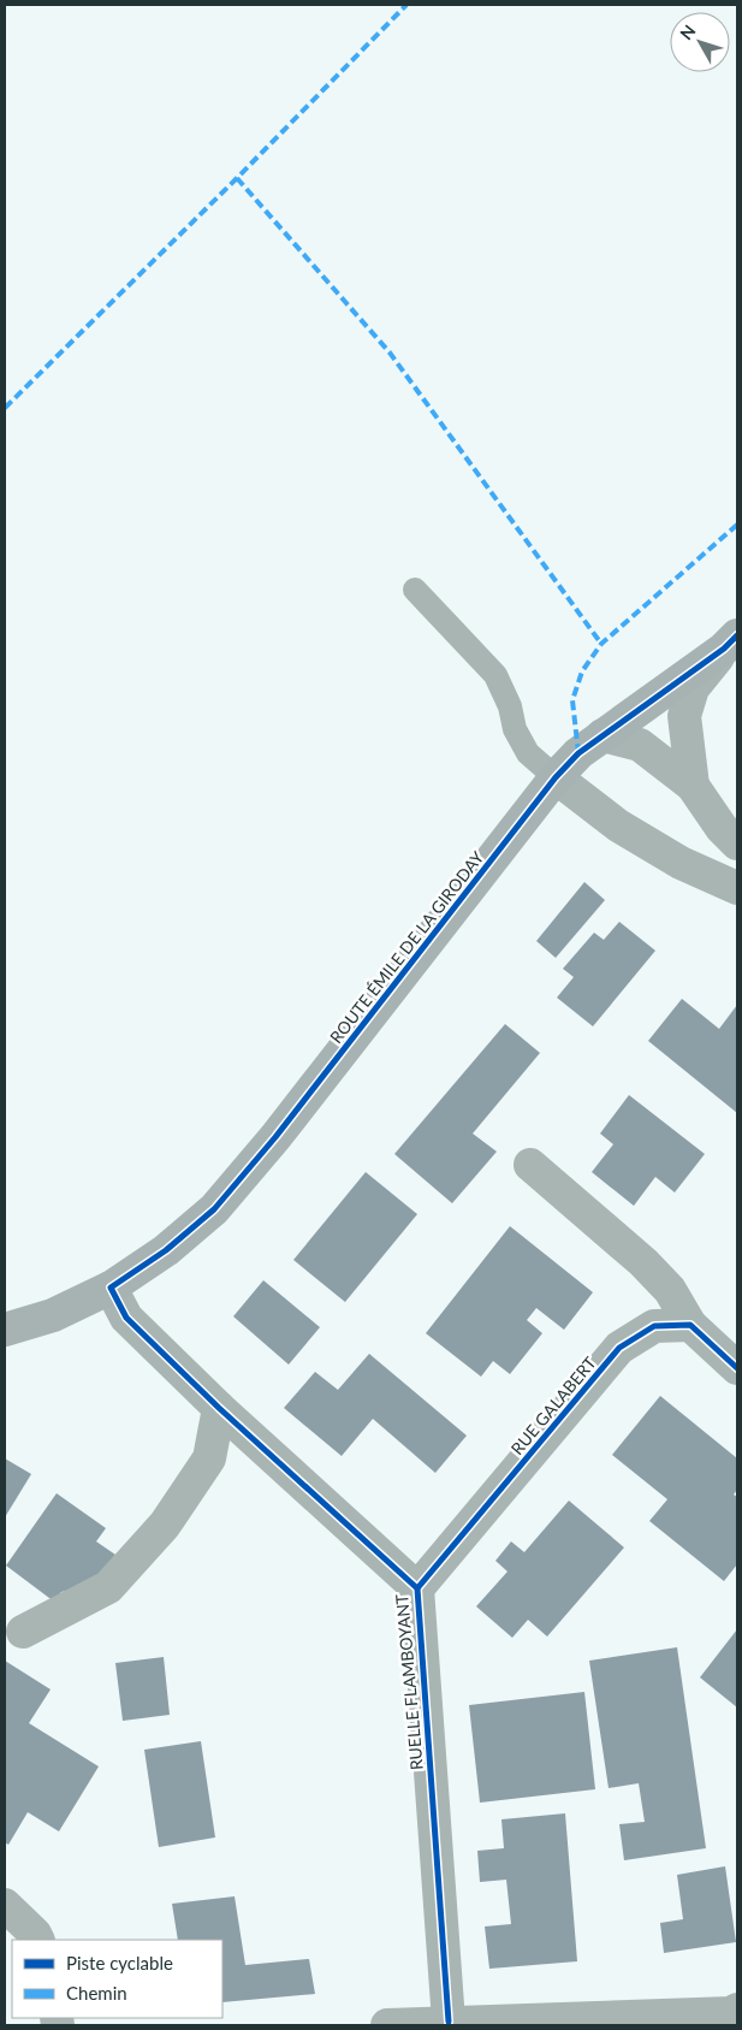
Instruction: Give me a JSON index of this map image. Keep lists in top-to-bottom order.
{
  "streets": {
    "main road": ["ROUTE ÉMILE DE LA GIRODAY"],
    "street": ["RUE GALABERT", "RUELLE FLAMBOYANT"]
  },
  "crossings": [
    ["ROUTE ÉMILE DE LA GIRODAY", "RUELLE FLAMBOYANT"],
    ["RUE GALABERT", "RUELLE FLAMBOYANT"]
  ],
  "legend": ["Piste cyclable", "Chemin"],
  "north": "top left"
}
